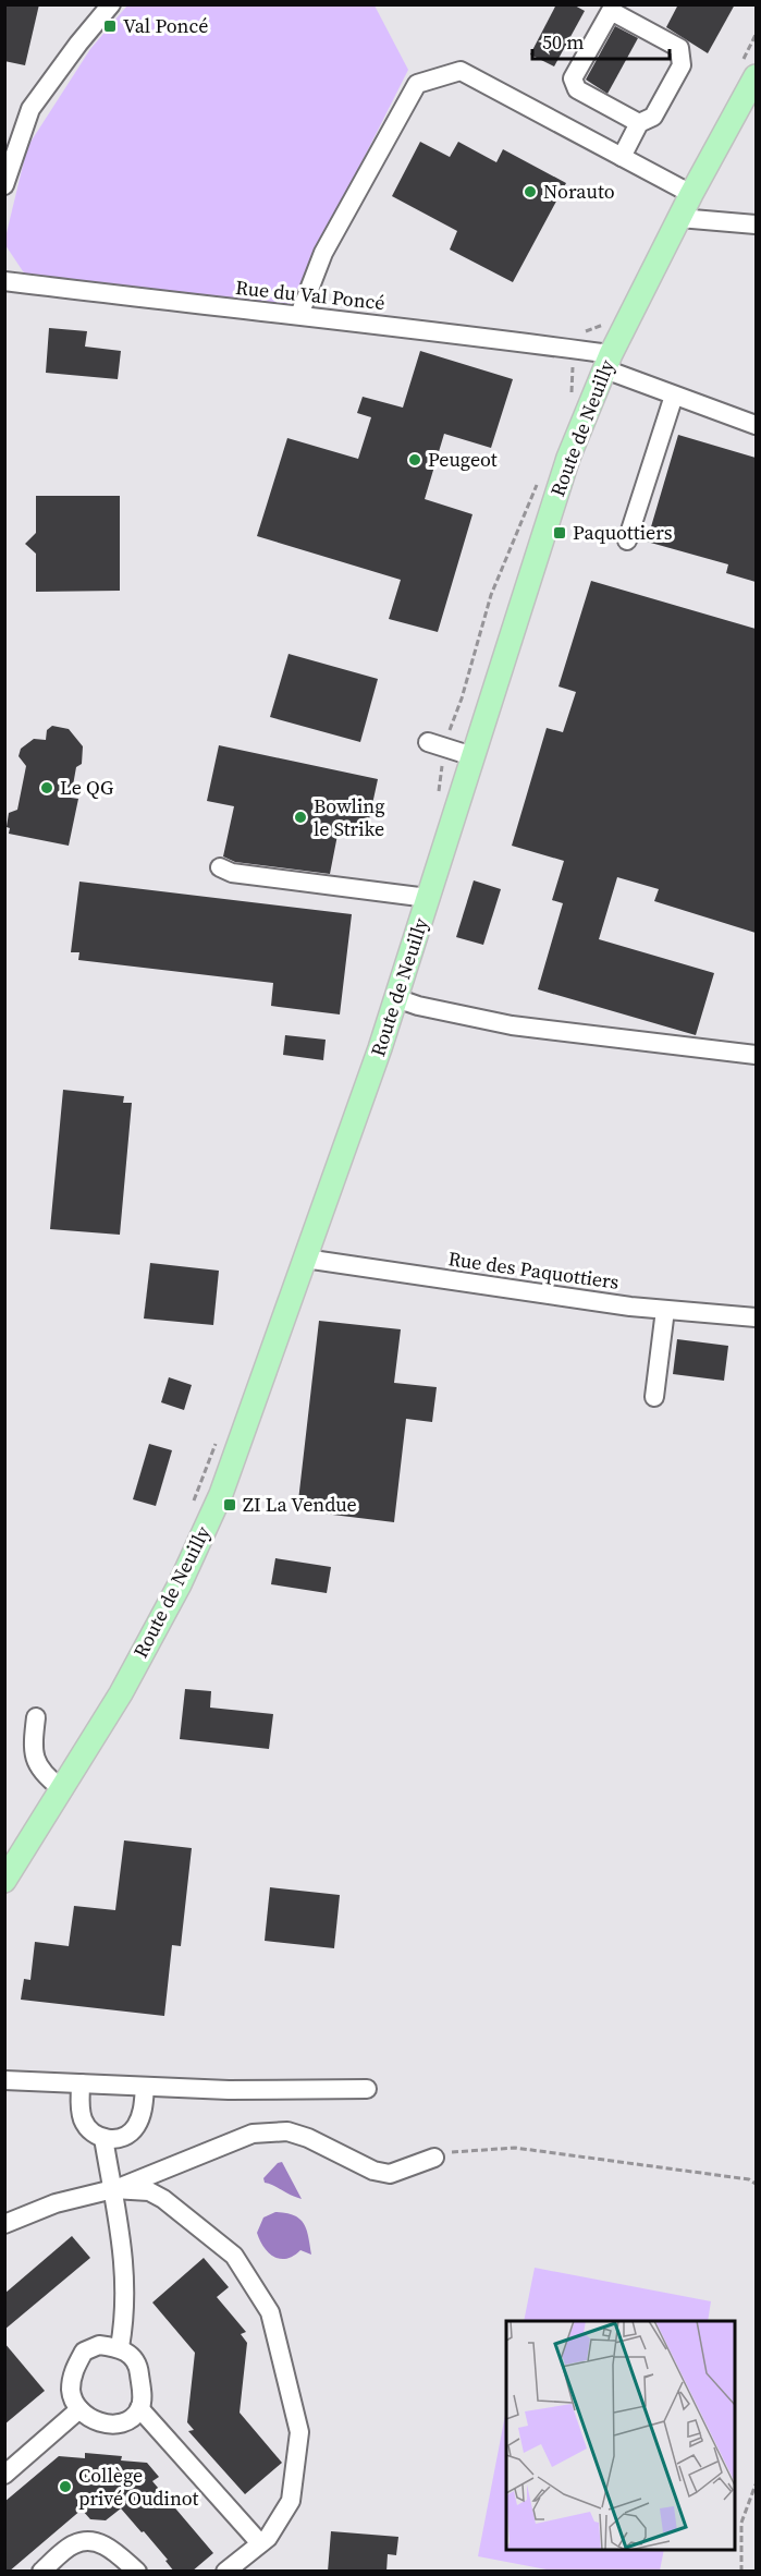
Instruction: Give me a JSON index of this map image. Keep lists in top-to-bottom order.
{
  "streets": {
    "main road": ["Route de Neuilly"],
    "street": ["Rue du Val Poncé", "Rue des Paquottiers"]
  },
  "crossings": [
    ["Rue du Val Poncé", "Route de Neuilly"],
    ["Route de Neuilly", "Rue des Paquottiers"]
  ],
  "places": {
    "transit": ["Val Poncé", "Paquottiers", "ZI La Vendue"],
    "other": [
      "Norauto",
      "Peugeot",
      "Le QG",
      "Bowling le Strike",
      "Collège privé Oudinot"
    ]
  },
  "scale_bar": "50 m"
}
